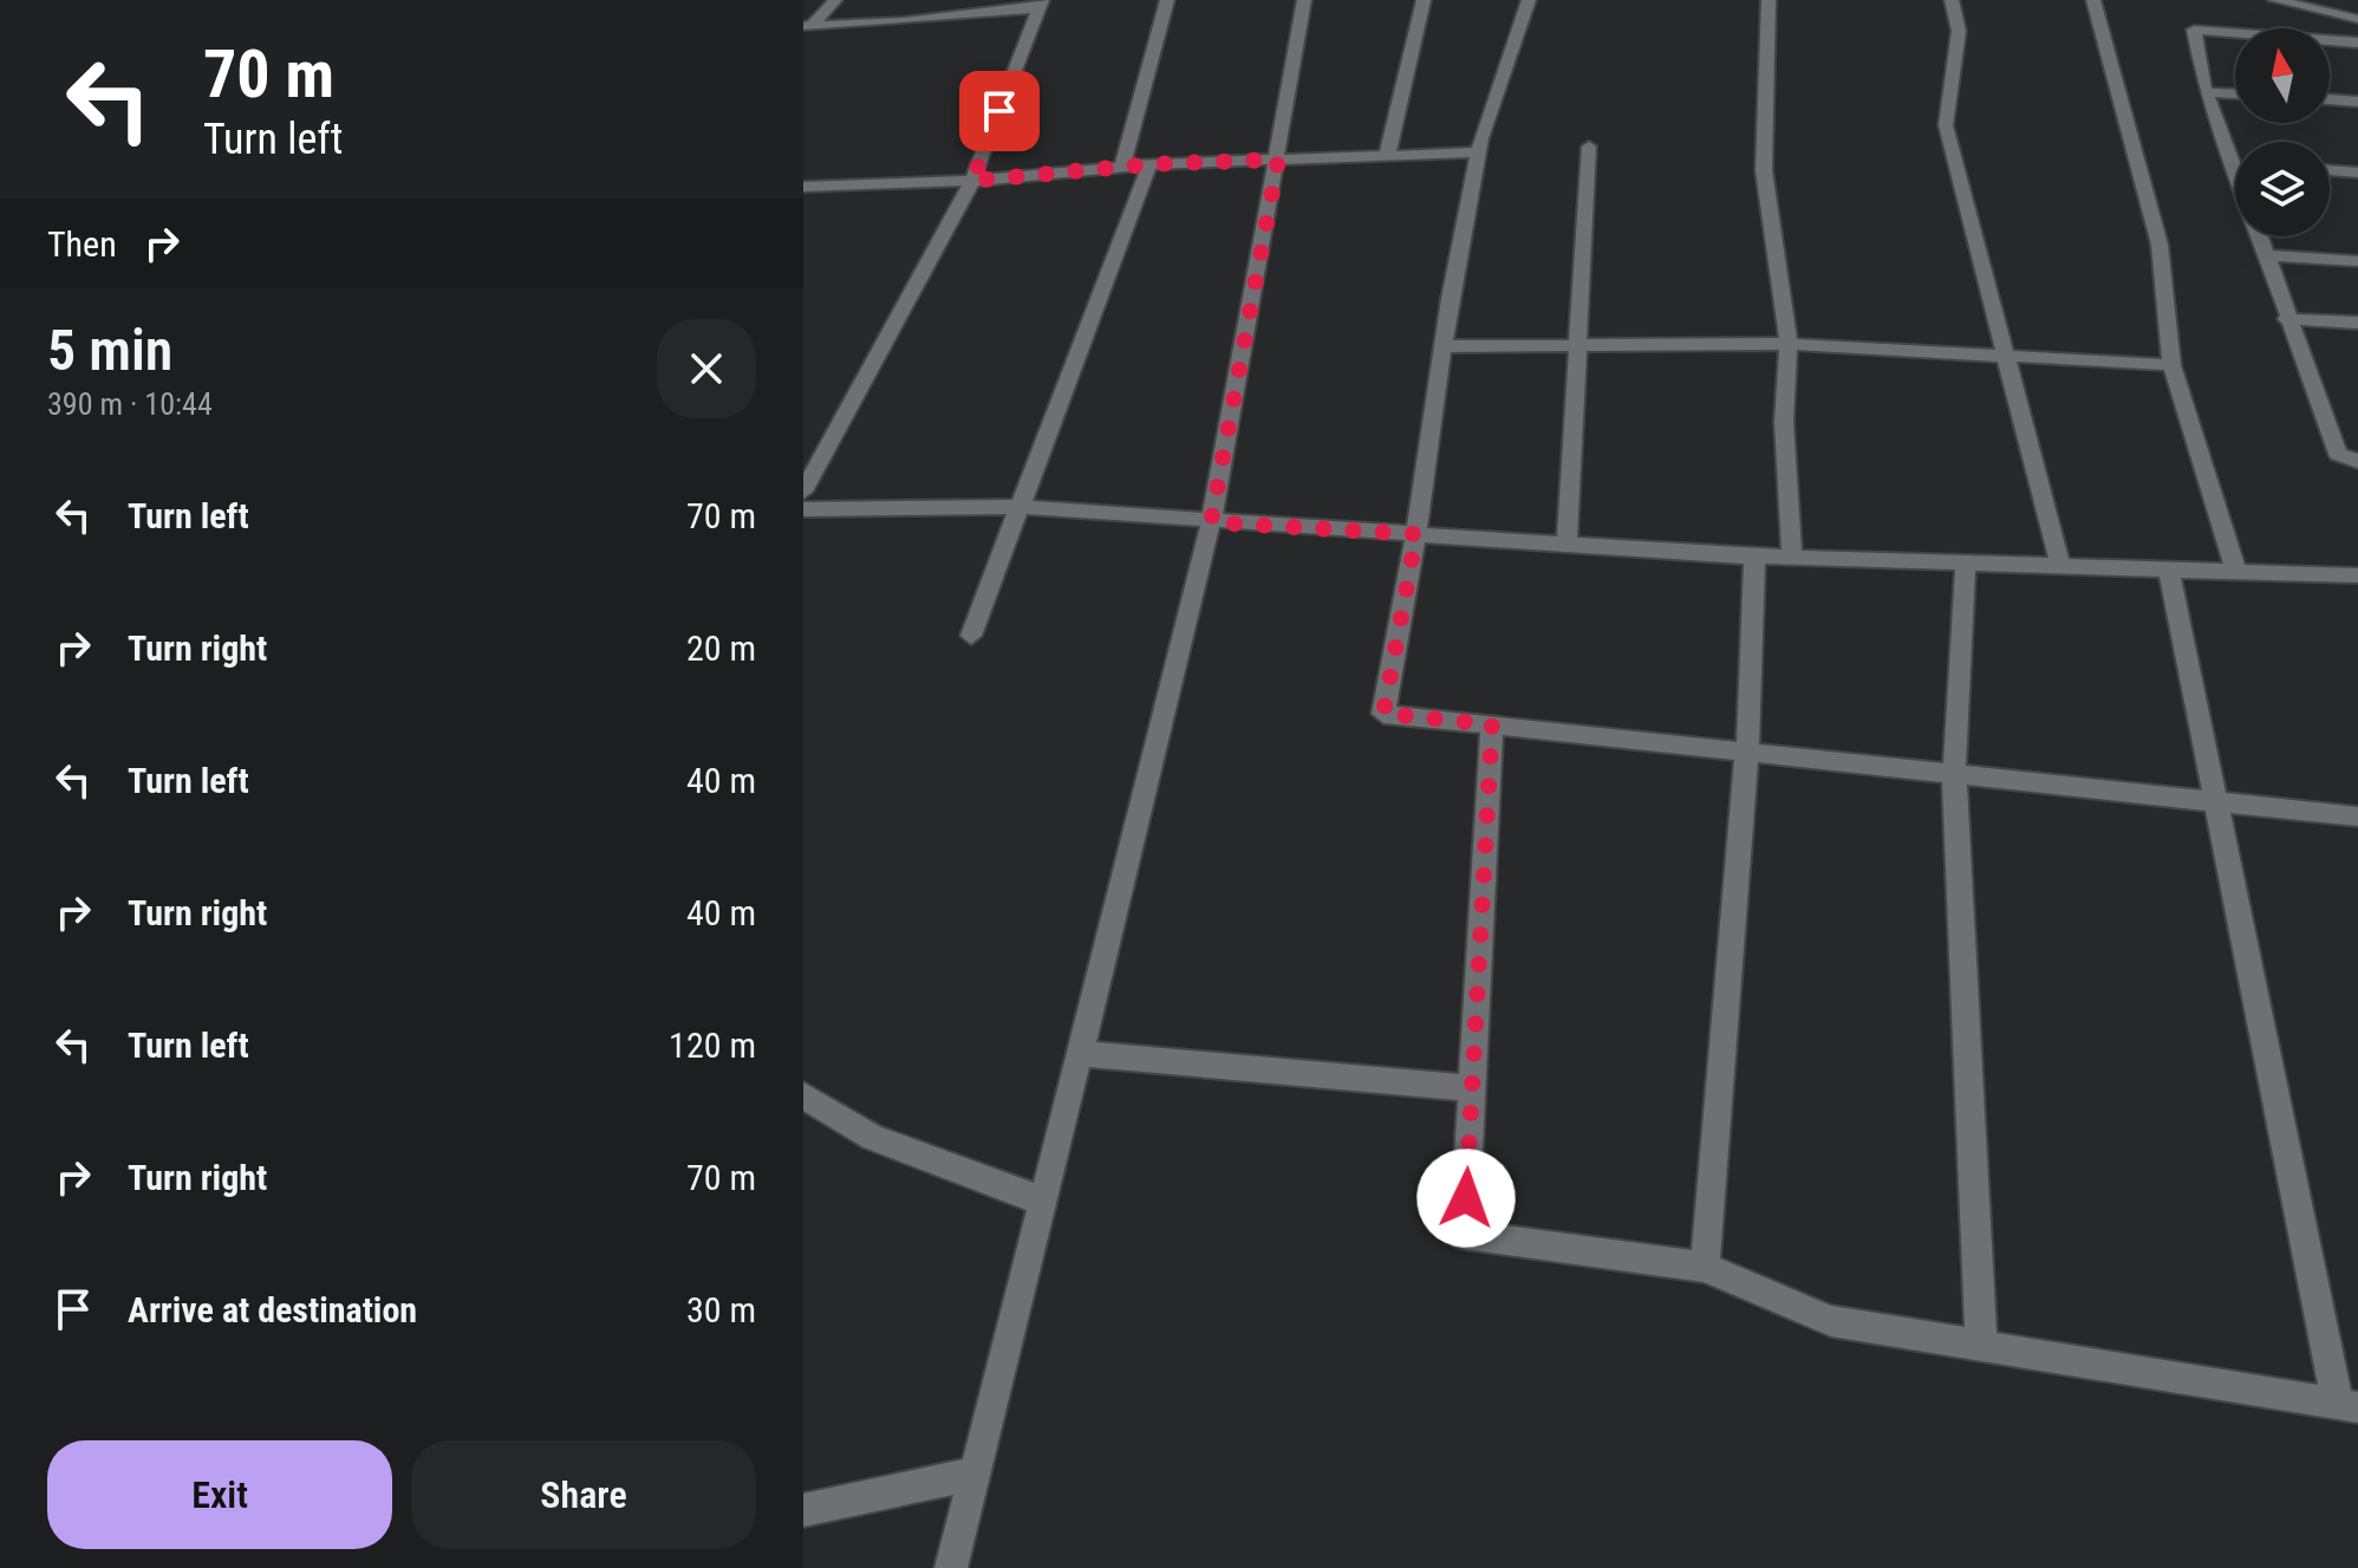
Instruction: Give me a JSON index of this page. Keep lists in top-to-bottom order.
{
  "north": "top",
  "page": {
    "turn": ["70 m", "Turn left"],
    "then": "Then",
    "heading": ["5 min", "390 m · 10:44"],
    "list": [
      {
        "name": "Turn left",
        "value": "70 m"
      },
      {
        "name": "Turn right",
        "value": "20 m"
      },
      {
        "name": "Turn left",
        "value": "40 m"
      },
      {
        "name": "Turn right",
        "value": "40 m"
      },
      {
        "name": "Turn left",
        "value": "120 m"
      },
      {
        "name": "Turn right",
        "value": "70 m"
      },
      {
        "name": "Arrive at destination",
        "value": "30 m"
      }
    ],
    "buttons": ["Exit", "Share"]
  }
}
